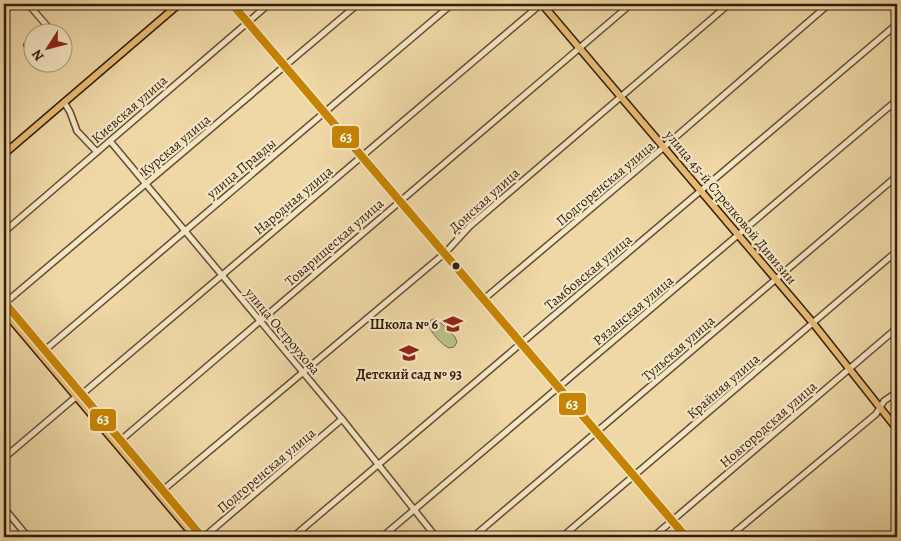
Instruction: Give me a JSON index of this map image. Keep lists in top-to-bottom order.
{
  "streets": {
    "main road": ["улица 45-й Стрелковой Дивизии"],
    "street": [
      "Киевская улица",
      "Курская улица",
      "улица Правды",
      "Подгоренская улица",
      "Народная улица",
      "Донская улица",
      "Товарищеская улица",
      "Тамбовская улица",
      "Рязанская улица",
      "улица Остроухова",
      "Тульская улица",
      "Крайняя улица",
      "Новгородская улица"
    ]
  },
  "crossings": [
    ["Киевская улица", "улица Остроухова"],
    ["Курская улица", "улица Остроухова"],
    ["улица Правды", "улица Остроухова"],
    ["Подгоренская улица", "улица 45-й Стрелковой Дивизии"],
    ["Подгоренская улица", "улица Остроухова"],
    ["Народная улица", "улица 45-й Стрелковой Дивизии"],
    ["Народная улица", "улица Остроухова"],
    ["Донская улица", "улица 45-й Стрелковой Дивизии"],
    ["Донская улица", "улица Остроухова"],
    ["улица 45-й Стрелковой Дивизии", "Товарищеская улица"],
    ["улица 45-й Стрелковой Дивизии", "Тамбовская улица"],
    ["улица 45-й Стрелковой Дивизии", "Рязанская улица"],
    ["улица 45-й Стрелковой Дивизии", "Тульская улица"],
    ["улица 45-й Стрелковой Дивизии", "Крайняя улица"],
    ["улица 45-й Стрелковой Дивизии", "Новгородская улица"],
    ["Товарищеская улица", "улица Остроухова"],
    ["Тамбовская улица", "улица Остроухова"],
    ["Рязанская улица", "улица Остроухова"]
  ],
  "places": {
    "school or university": ["Школа № 6", "Детский сад № 93"]
  },
  "lines": ["transit line 63"],
  "north": "bottom left"
}
